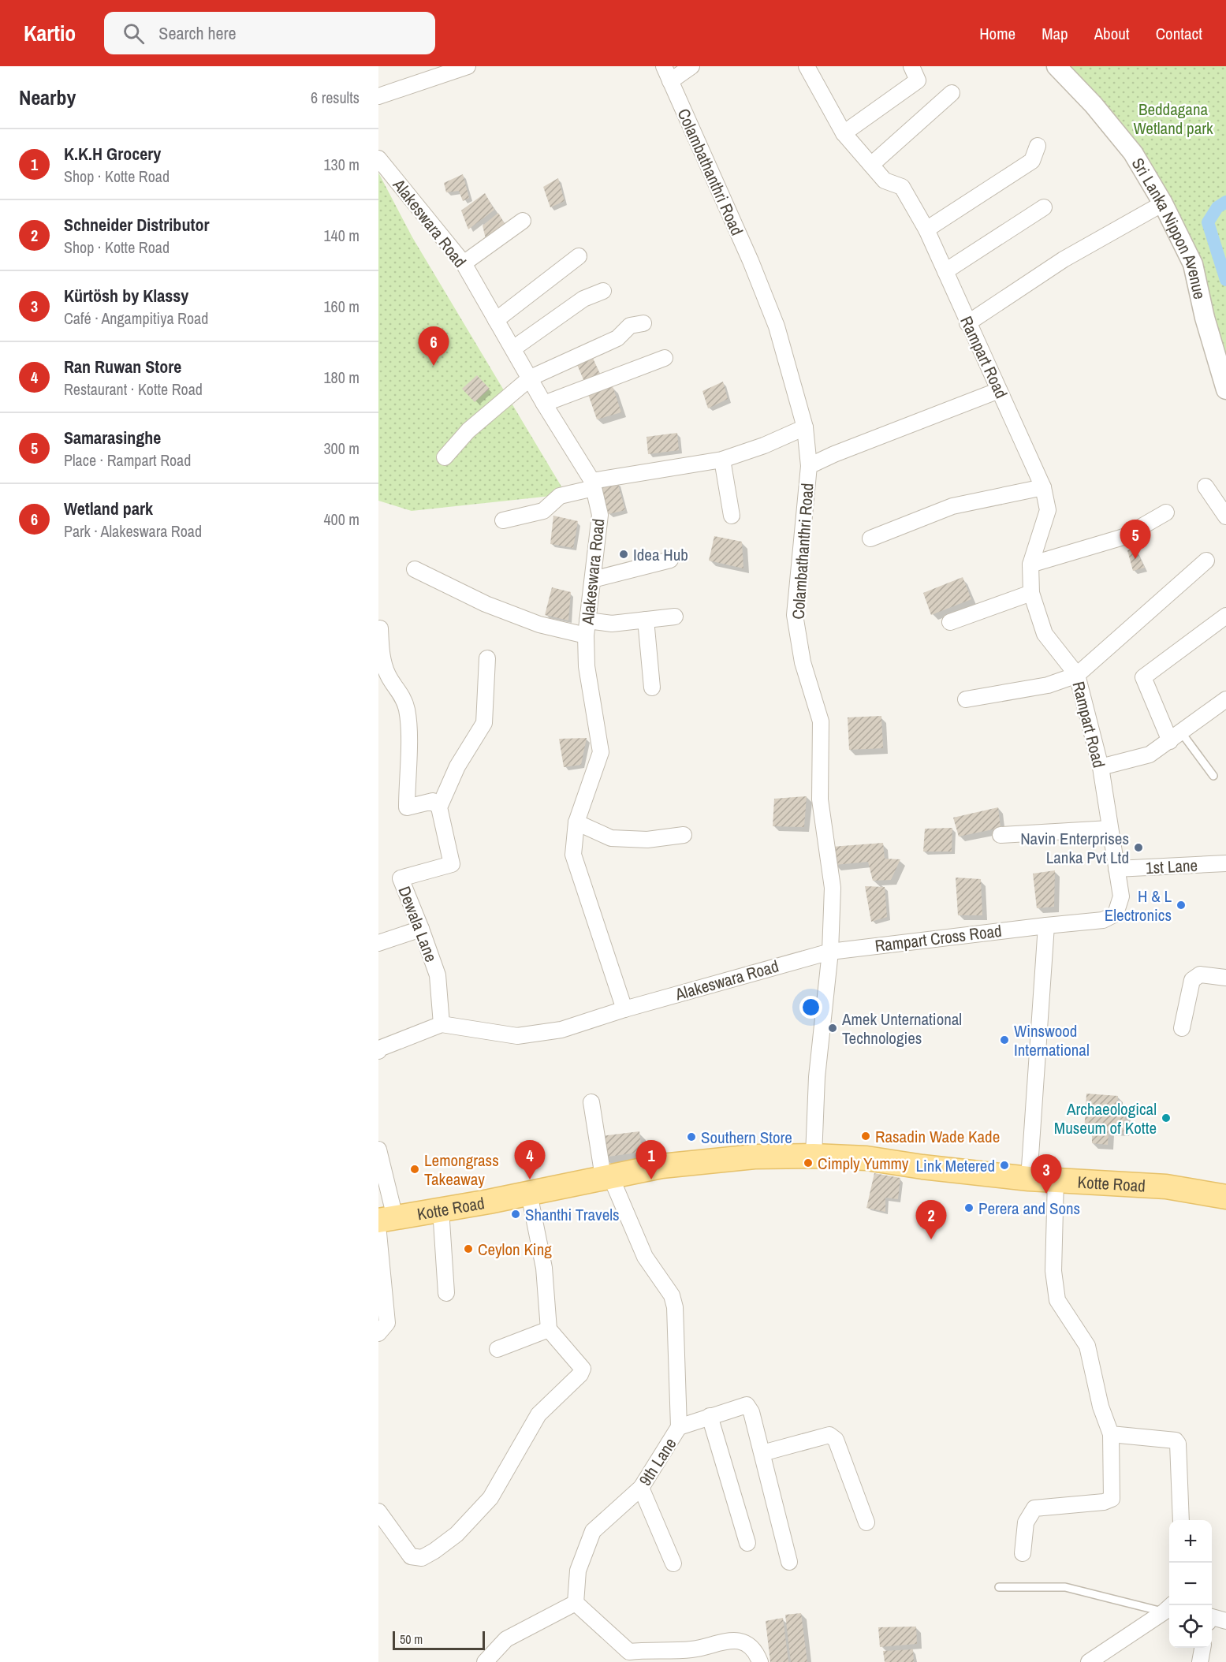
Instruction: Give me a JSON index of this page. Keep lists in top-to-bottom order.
{
  "streets": {
    "main road": ["Kotte Road"],
    "street": [
      "Colambathanthri Road",
      "Alakeswara Road",
      "Sri Lanka Nippon Avenue",
      "Rampart Road",
      "1st Lane",
      "Dewala Lane",
      "Rampart Cross Road",
      "9th Lane"
    ]
  },
  "crossings": [
    ["Colambathanthri Road", "Alakeswara Road"],
    ["Colambathanthri Road", "Rampart Cross Road"],
    ["Colambathanthri Road", "Kotte Road"],
    ["Alakeswara Road", "Dewala Lane"],
    ["Alakeswara Road", "Rampart Cross Road"],
    ["Rampart Road", "1st Lane"],
    ["Rampart Road", "Rampart Cross Road"],
    ["Kotte Road", "9th Lane"]
  ],
  "parks": ["Beddagana Wetland park"],
  "places": [
    "Idea Hub",
    "Navin Enterprises Lanka Pvt Ltd",
    "H & L Electronics",
    "Amek Unternational Technologies",
    "Winswood International",
    "Archaeological Museum of Kotte",
    "Rasadin Wade Kade",
    "Southern Store",
    "Cimply Yummy",
    "Link Metered",
    "Lemongrass Takeaway",
    "Perera and Sons",
    "Shanthi Travels",
    "Ceylon King"
  ],
  "scale_bar": "50 m",
  "page": {
    "header": "Kartio",
    "search": "Search here",
    "nav": [
      "Home",
      "Map",
      "About",
      "Contact"
    ],
    "heading": ["Nearby", "6 results"],
    "list": [
      {
        "mark": "1",
        "name": "K.K.H Grocery",
        "note": "Shop · Kotte Road",
        "value": "130 m"
      },
      {
        "mark": "2",
        "name": "Schneider Distributor",
        "note": "Shop · Kotte Road",
        "value": "140 m"
      },
      {
        "mark": "3",
        "name": "Kürtösh by Klassy",
        "note": "Café · Angampitiya Road",
        "value": "160 m"
      },
      {
        "mark": "4",
        "name": "Ran Ruwan Store",
        "note": "Restaurant · Kotte Road",
        "value": "180 m"
      },
      {
        "mark": "5",
        "name": "Samarasinghe",
        "note": "Place · Rampart Road",
        "value": "300 m"
      },
      {
        "mark": "6",
        "name": "Wetland park",
        "note": "Park · Alakeswara Road",
        "value": "400 m"
      }
    ],
    "pins": [
      "6",
      "5",
      "1",
      "4",
      "3",
      "2"
    ],
    "map_buttons": ["+", "−"],
    "scale": "50 m"
  }
}
